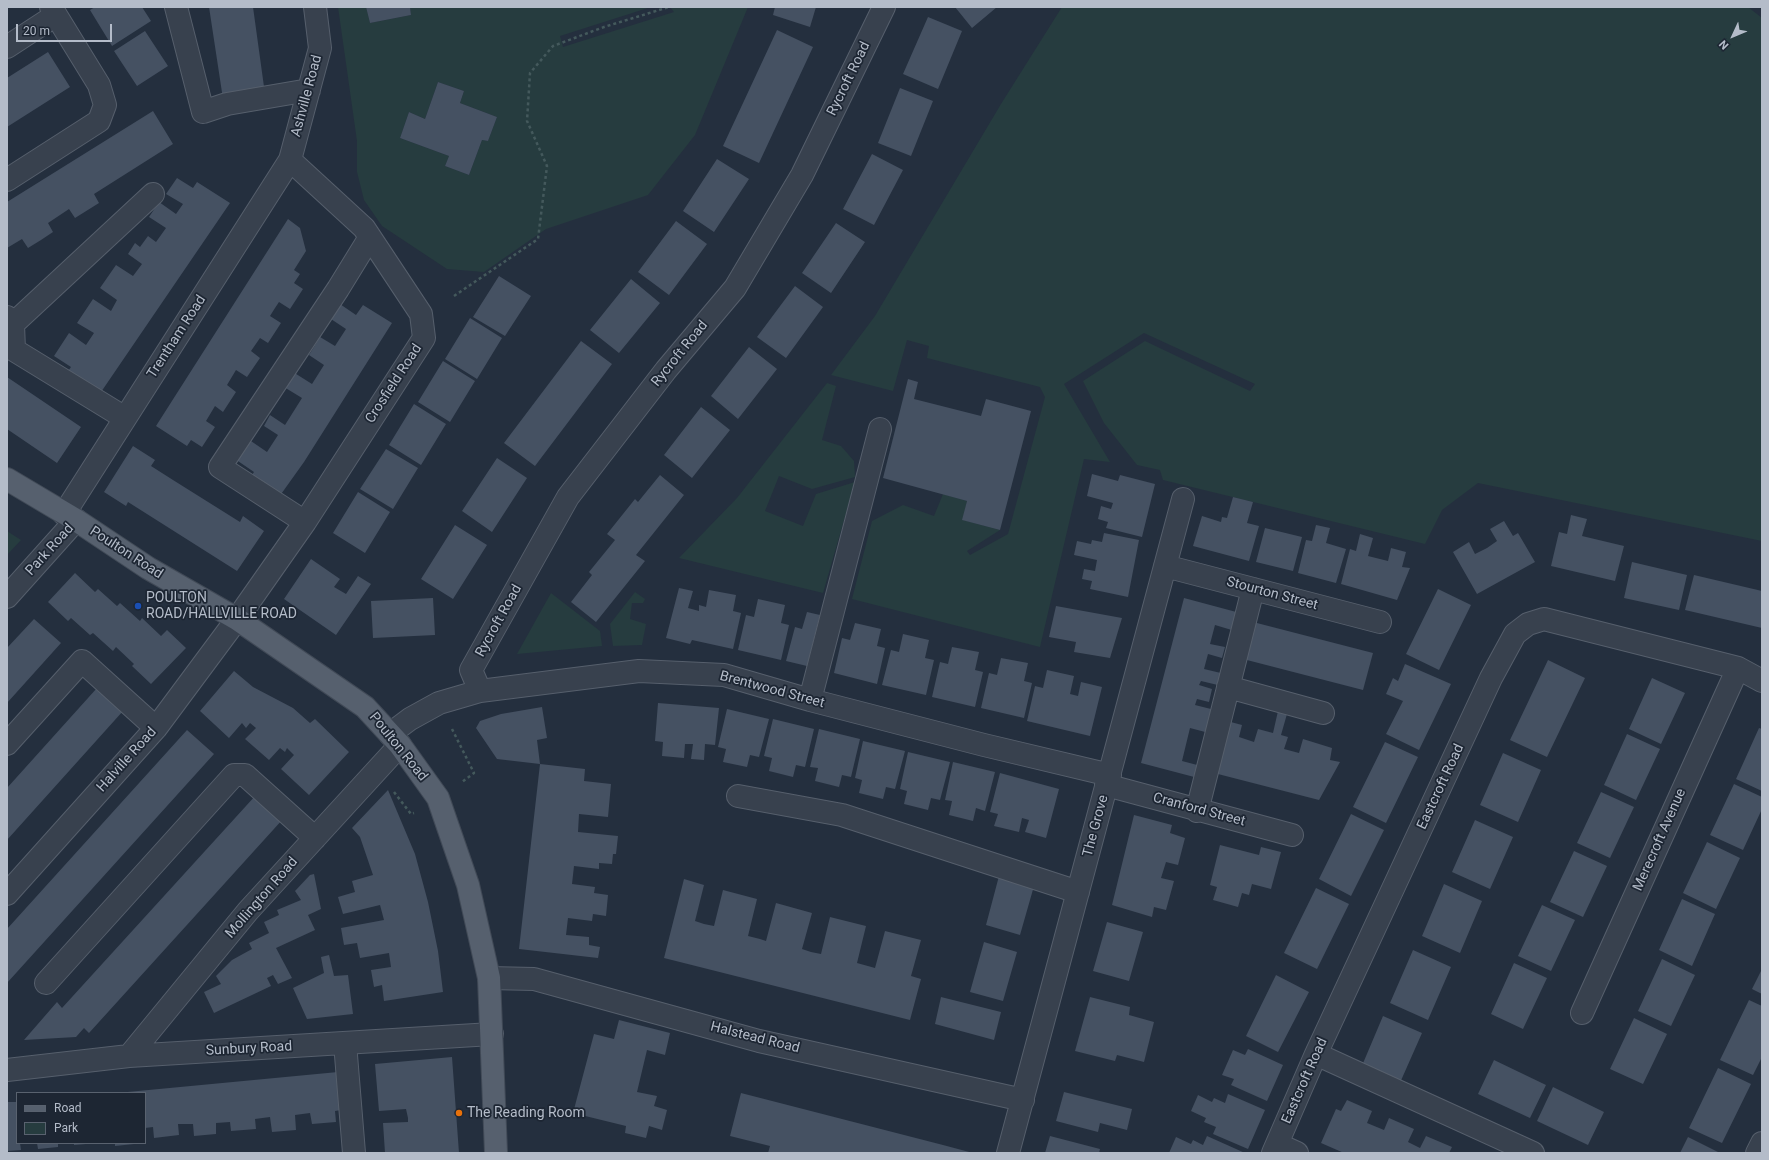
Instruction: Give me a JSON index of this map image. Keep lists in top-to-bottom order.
{
  "streets": {
    "main road": ["Poulton Road"],
    "street": [
      "Rycroft Road",
      "Ashville Road",
      "Trentham Road",
      "Crosfield Road",
      "Park Road",
      "Stourton Street",
      "Brentwood Street",
      "Halville Road",
      "Eastcroft Road",
      "Cranford Street",
      "The Grove",
      "Merecroft Avenue",
      "Mollington Road",
      "Halstead Road",
      "Sunbury Road"
    ]
  },
  "crossings": [
    ["Rycroft Road", "Brentwood Street"],
    ["Ashville Road", "Trentham Road"],
    ["Ashville Road", "Crosfield Road"],
    ["Trentham Road", "Crosfield Road"],
    ["Trentham Road", "Park Road"],
    ["Trentham Road", "Poulton Road"],
    ["Crosfield Road", "Poulton Road"],
    ["Crosfield Road", "Halville Road"],
    ["Park Road", "Poulton Road"],
    ["Poulton Road", "Brentwood Street"],
    ["Poulton Road", "Halville Road"],
    ["Poulton Road", "Mollington Road"],
    ["Poulton Road", "Halstead Road"],
    ["Poulton Road", "Sunbury Road"],
    ["Stourton Street", "The Grove"],
    ["Brentwood Street", "Cranford Street"],
    ["Brentwood Street", "The Grove"],
    ["Brentwood Street", "Mollington Road"],
    ["Eastcroft Road", "Merecroft Avenue"],
    ["Cranford Street", "The Grove"],
    ["The Grove", "Halstead Road"],
    ["Mollington Road", "Sunbury Road"]
  ],
  "places": ["POULTON ROAD/HALLVILLE ROAD", "The Reading Room"],
  "legend": ["Road", "Park"],
  "scale_bar": "20 m",
  "north": "bottom left"
}
